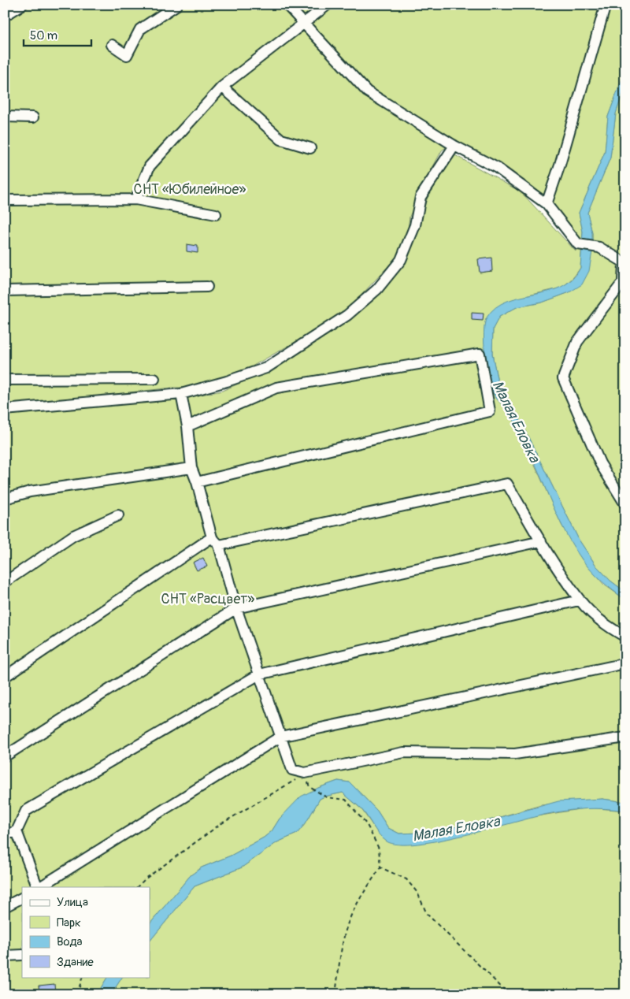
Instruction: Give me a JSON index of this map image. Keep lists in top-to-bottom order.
{
  "water": ["Малая Еловка"],
  "parks": ["СНТ «Юбилейное»", "СНТ «Расцвет»"],
  "legend": [
    "Улица",
    "Парк",
    "Вода",
    "Здание"
  ],
  "scale_bar": "50 m"
}
